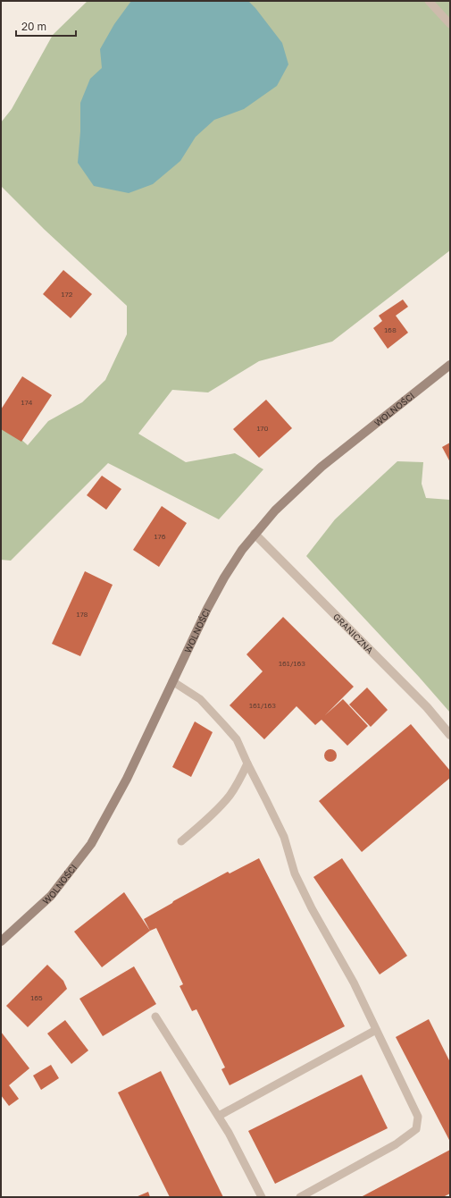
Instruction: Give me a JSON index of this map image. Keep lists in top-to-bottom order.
{
  "streets": {
    "street": ["WOLNOŚCI", "GRANICZNA"]
  },
  "crossings": [
    ["WOLNOŚCI", "GRANICZNA"]
  ],
  "house_numbers": [
    "172",
    "168",
    "174",
    "170",
    "176",
    "178",
    "161/163",
    "161/163",
    "165"
  ],
  "scale_bar": "20 m"
}
